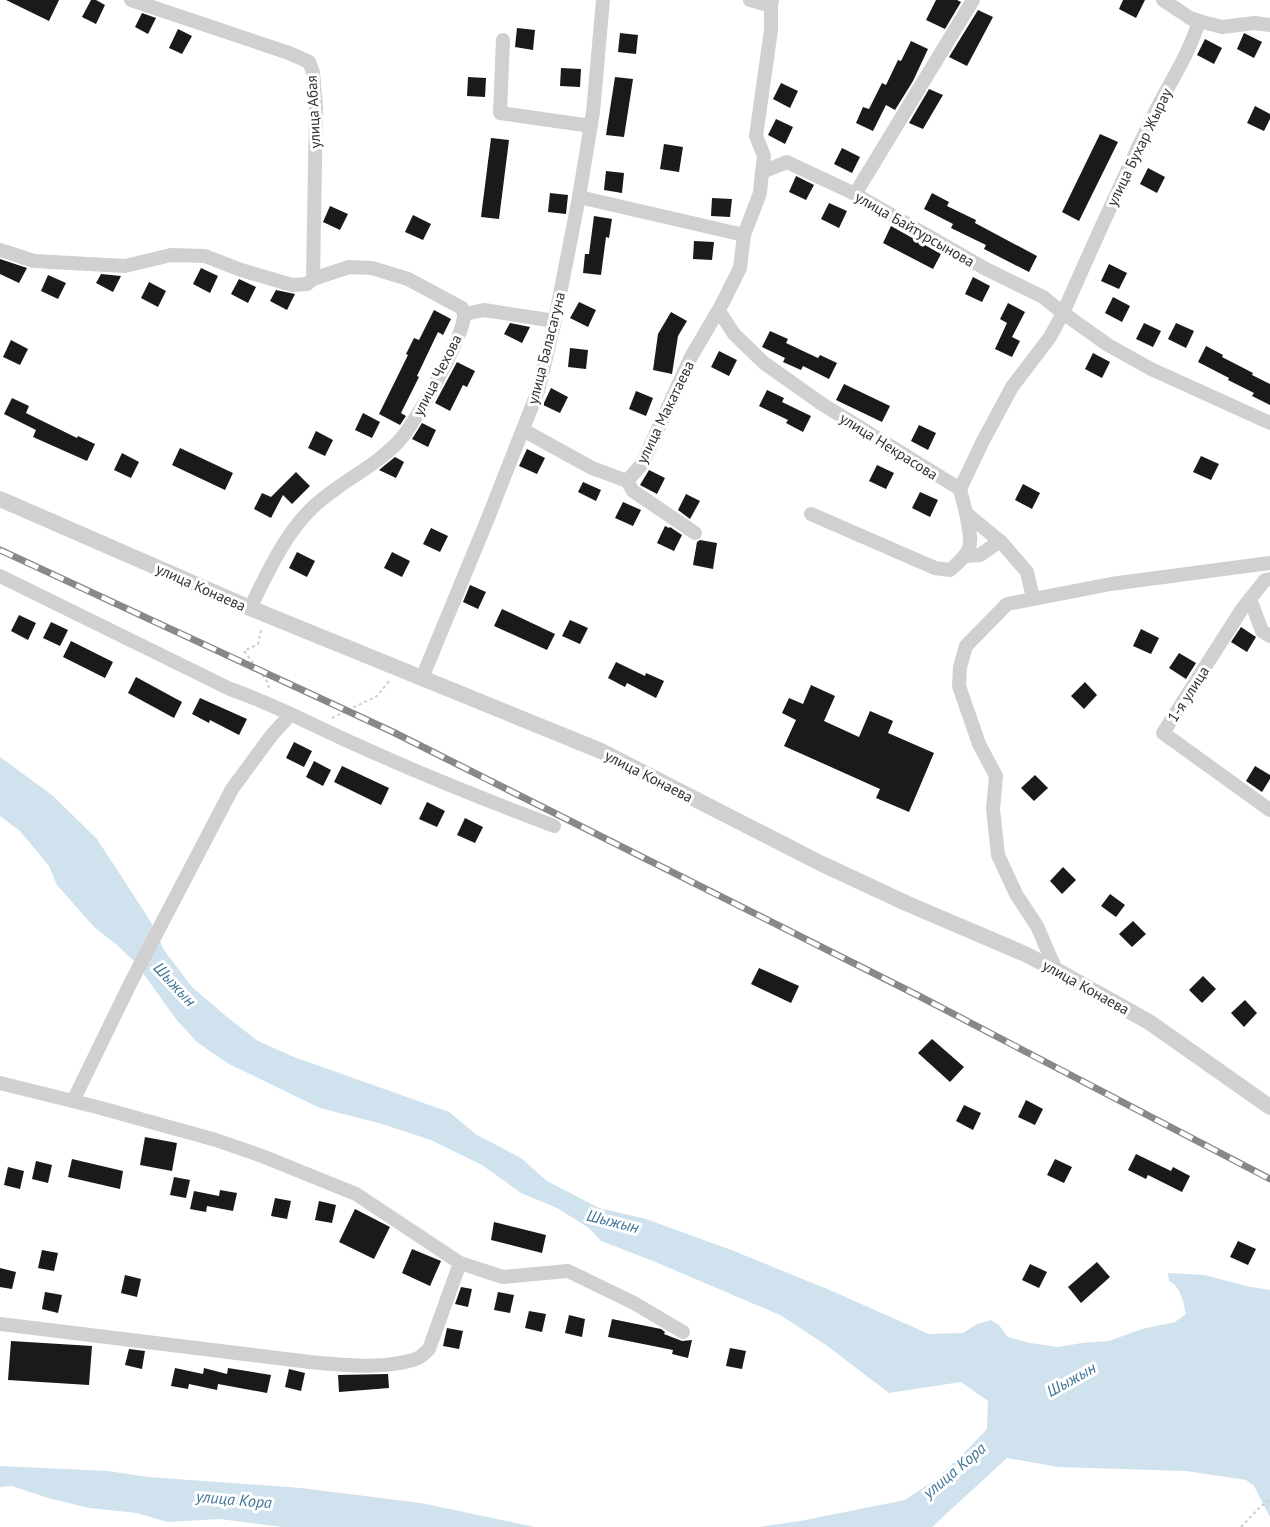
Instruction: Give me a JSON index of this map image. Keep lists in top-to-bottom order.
{
  "streets": {
    "street": [
      "улица Абая",
      "улица Бухар Жырау",
      "улица Байтурсынова",
      "улица Баласагуна",
      "улица Чехова",
      "улица Макатаева",
      "улица Некрасова",
      "улица Конаева",
      "1-я улица"
    ]
  },
  "crossings": [
    ["улица Абая", "улица Чехова"],
    ["улица Бухар Жырау", "улица Байтурсынова"],
    ["улица Байтурсынова", "улица Макатаева"],
    ["улица Баласагуна", "улица Макатаева"],
    ["улица Баласагуна", "улица Конаева"],
    ["улица Чехова", "улица Конаева"],
    ["улица Макатаева", "улица Некрасова"]
  ],
  "water": ["Шыжын", "улица Кора"]
}
